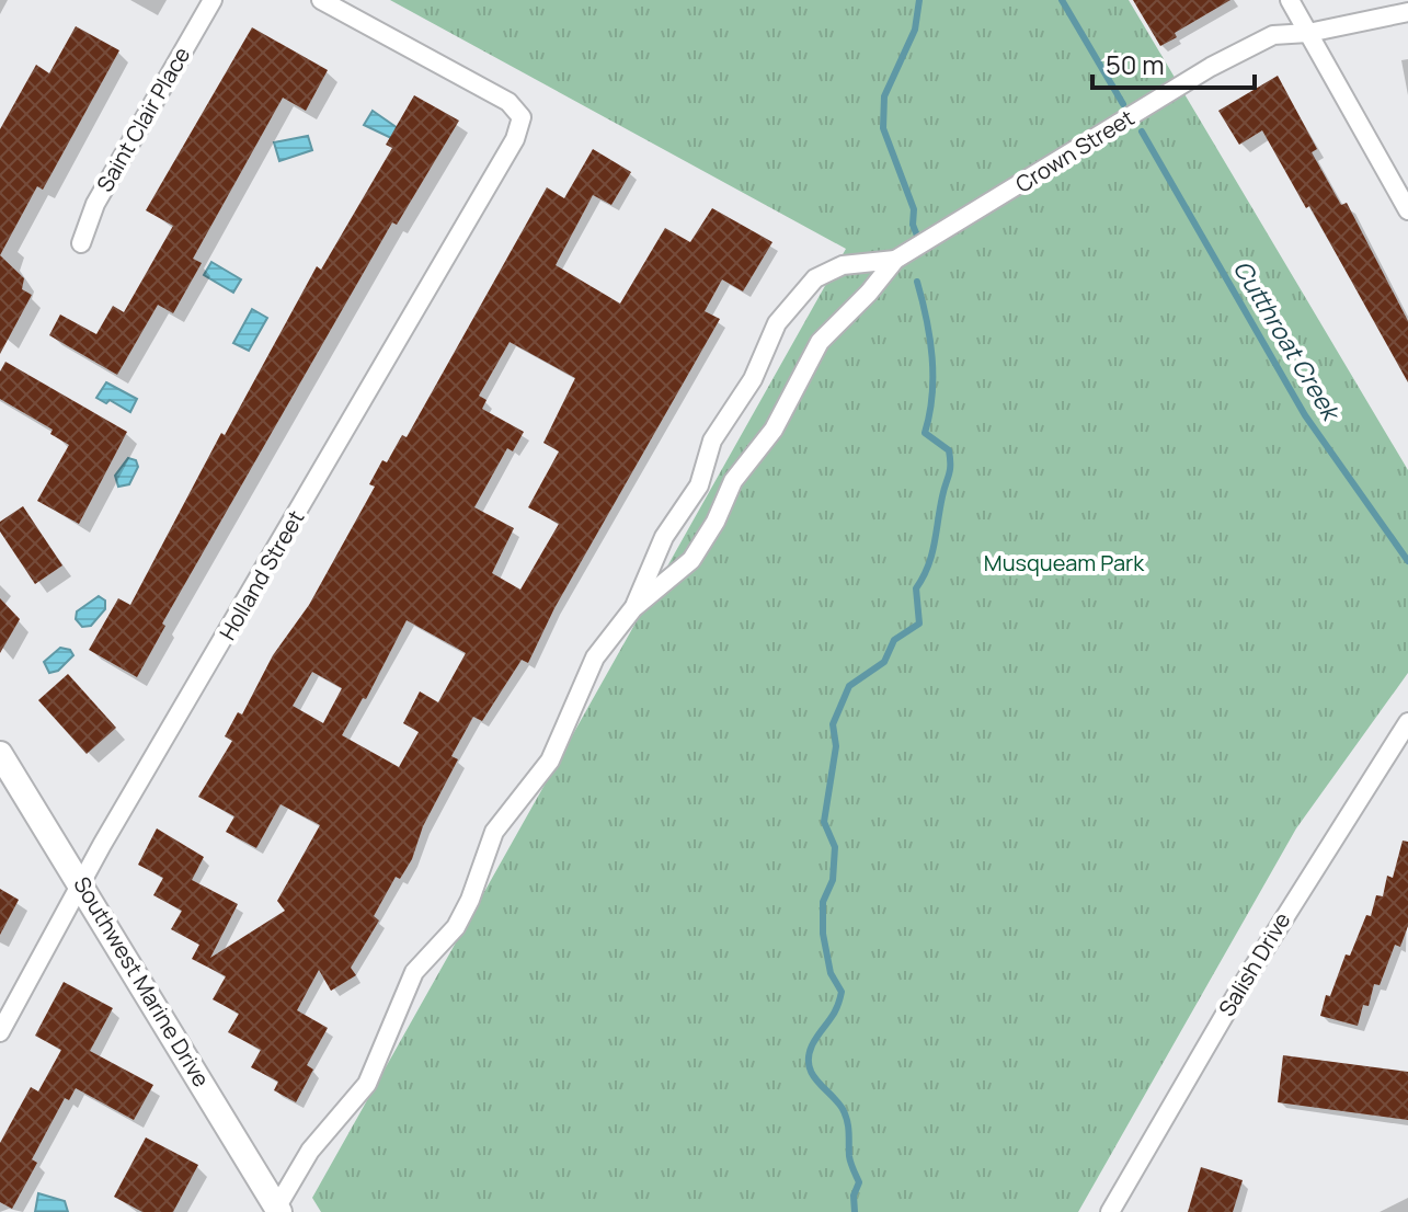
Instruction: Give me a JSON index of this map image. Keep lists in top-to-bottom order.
{
  "streets": {
    "main road": ["Southwest Marine Drive"],
    "street": [
      "Saint Clair Place",
      "Crown Street",
      "Holland Street",
      "Salish Drive"
    ]
  },
  "crossings": [
    ["Crown Street", "Southwest Marine Drive"],
    ["Holland Street", "Southwest Marine Drive"]
  ],
  "water": ["Cutthroat Creek"],
  "parks": ["Musqueam Park"],
  "scale_bar": "50 m"
}
